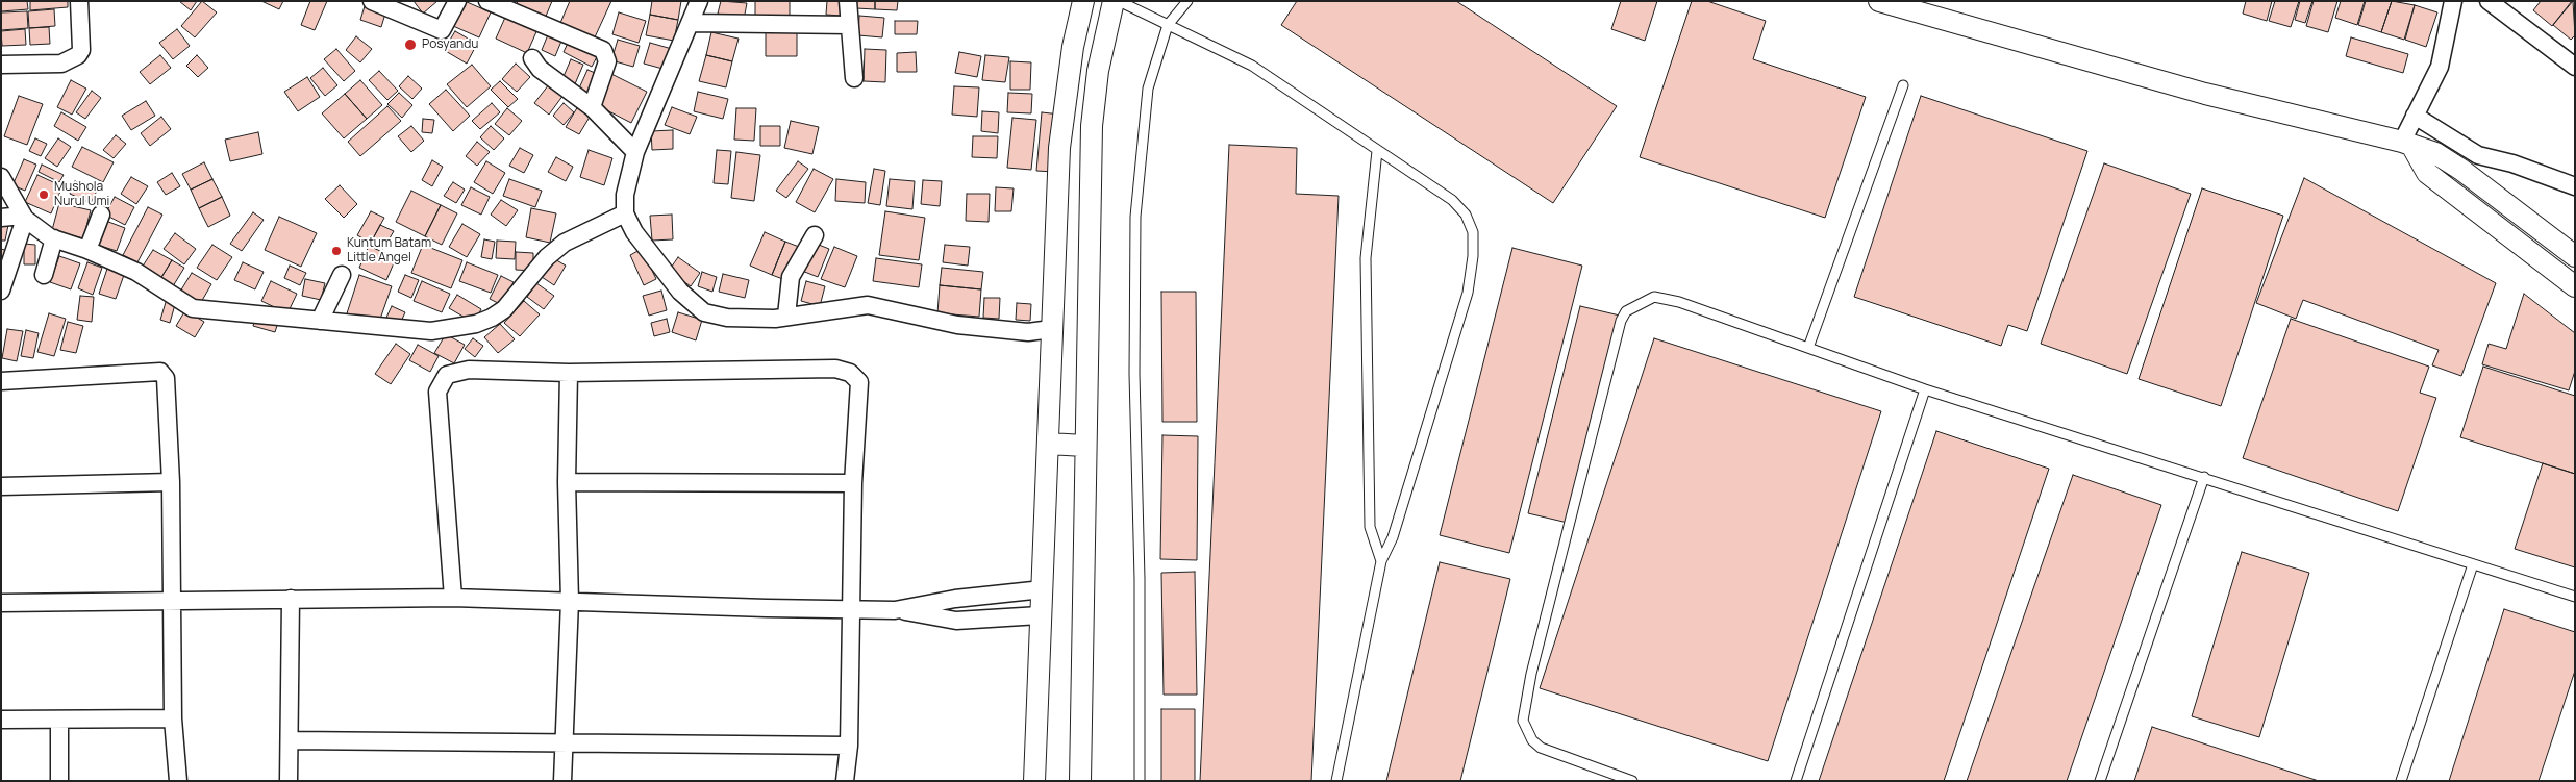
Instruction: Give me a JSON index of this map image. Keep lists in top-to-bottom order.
{
  "places": ["Posyandu", "Mushola Nurul Umi", "Kuntum Batam Little Angel"]
}
